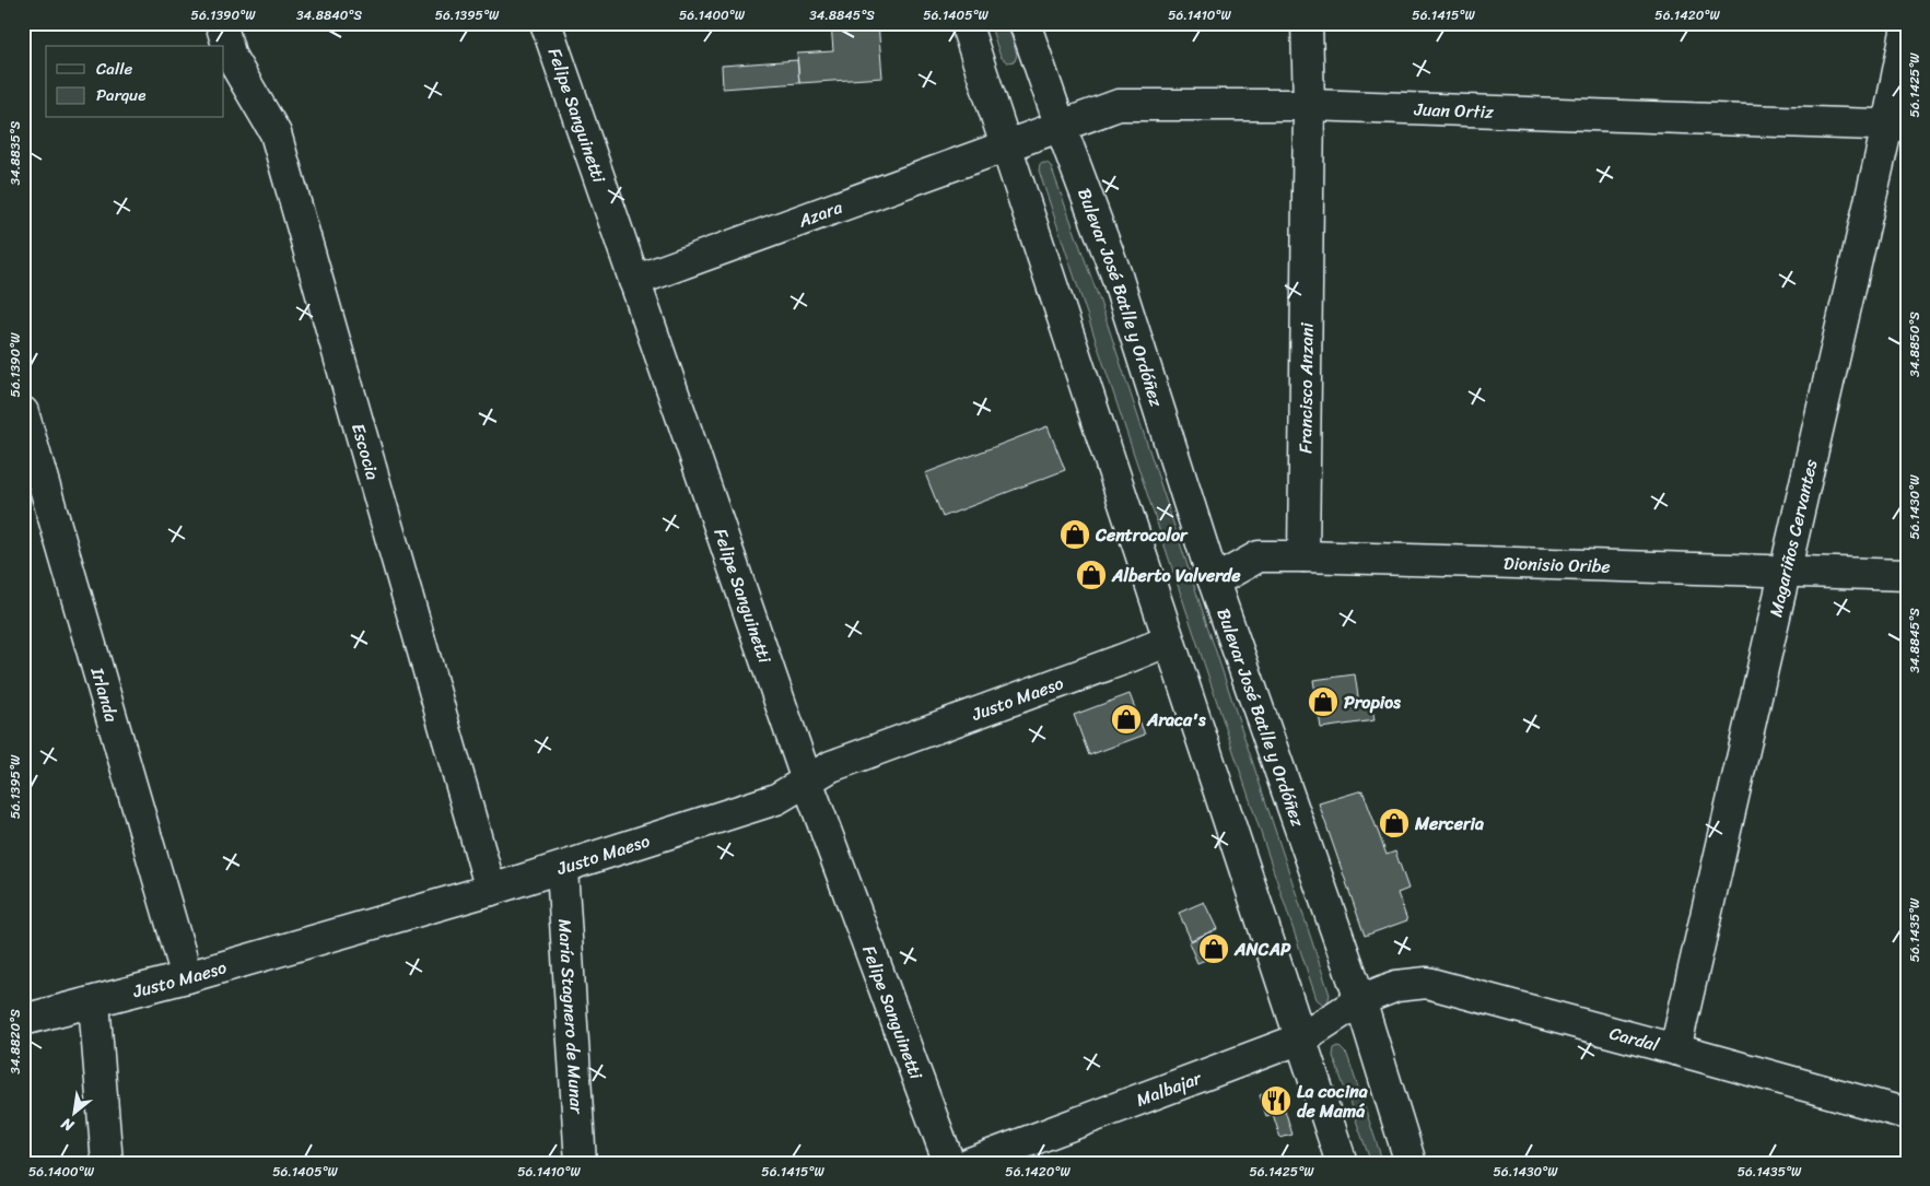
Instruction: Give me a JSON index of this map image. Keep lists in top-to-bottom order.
{
  "streets": {
    "street": [
      "Juan Ortiz",
      "Felipe Sanguinetti",
      "Azara",
      "Bulevar José Batlle y Ordóñez",
      "Francisco Anzani",
      "Escocia",
      "Magariños Cervantes",
      "Dionisio Oribe",
      "Irlanda",
      "Justo Maeso",
      "María Stagnero de Munar",
      "Cardal",
      "Malbajar"
    ]
  },
  "crossings": [
    ["Juan Ortiz", "Azara"],
    ["Juan Ortiz", "Bulevar José Batlle y Ordóñez"],
    ["Juan Ortiz", "Francisco Anzani"],
    ["Juan Ortiz", "Magariños Cervantes"],
    ["Felipe Sanguinetti", "Azara"],
    ["Felipe Sanguinetti", "Justo Maeso"],
    ["Bulevar José Batlle y Ordóñez", "Dionisio Oribe"],
    ["Bulevar José Batlle y Ordóñez", "Cardal"],
    ["Bulevar José Batlle y Ordóñez", "Malbajar"],
    ["Francisco Anzani", "Dionisio Oribe"],
    ["Escocia", "Justo Maeso"],
    ["Magariños Cervantes", "Dionisio Oribe"],
    ["Magariños Cervantes", "Cardal"],
    ["Irlanda", "Justo Maeso"],
    ["Justo Maeso", "María Stagnero de Munar"],
    ["Cardal", "Malbajar"]
  ],
  "places": {
    "shop": [
      "Centrocolor",
      "Alberto Valverde",
      "Propios",
      "Araca's",
      "Merceria",
      "ANCAP"
    ],
    "restaurant": ["La cocina de Mamá"]
  },
  "legend": ["Calle", "Parque"],
  "north": "bottom left",
  "coordinates": [
    "56.1390°W",
    "34.8840°S",
    "56.1395°W",
    "56.1400°W",
    "34.8845°S",
    "56.1405°W",
    "56.1410°W",
    "56.1415°W",
    "56.1420°W",
    "56.1425°W",
    "34.8835°S",
    "34.8850°S",
    "56.1430°W",
    "56.1435°W",
    "34.8820°S"
  ]
}
